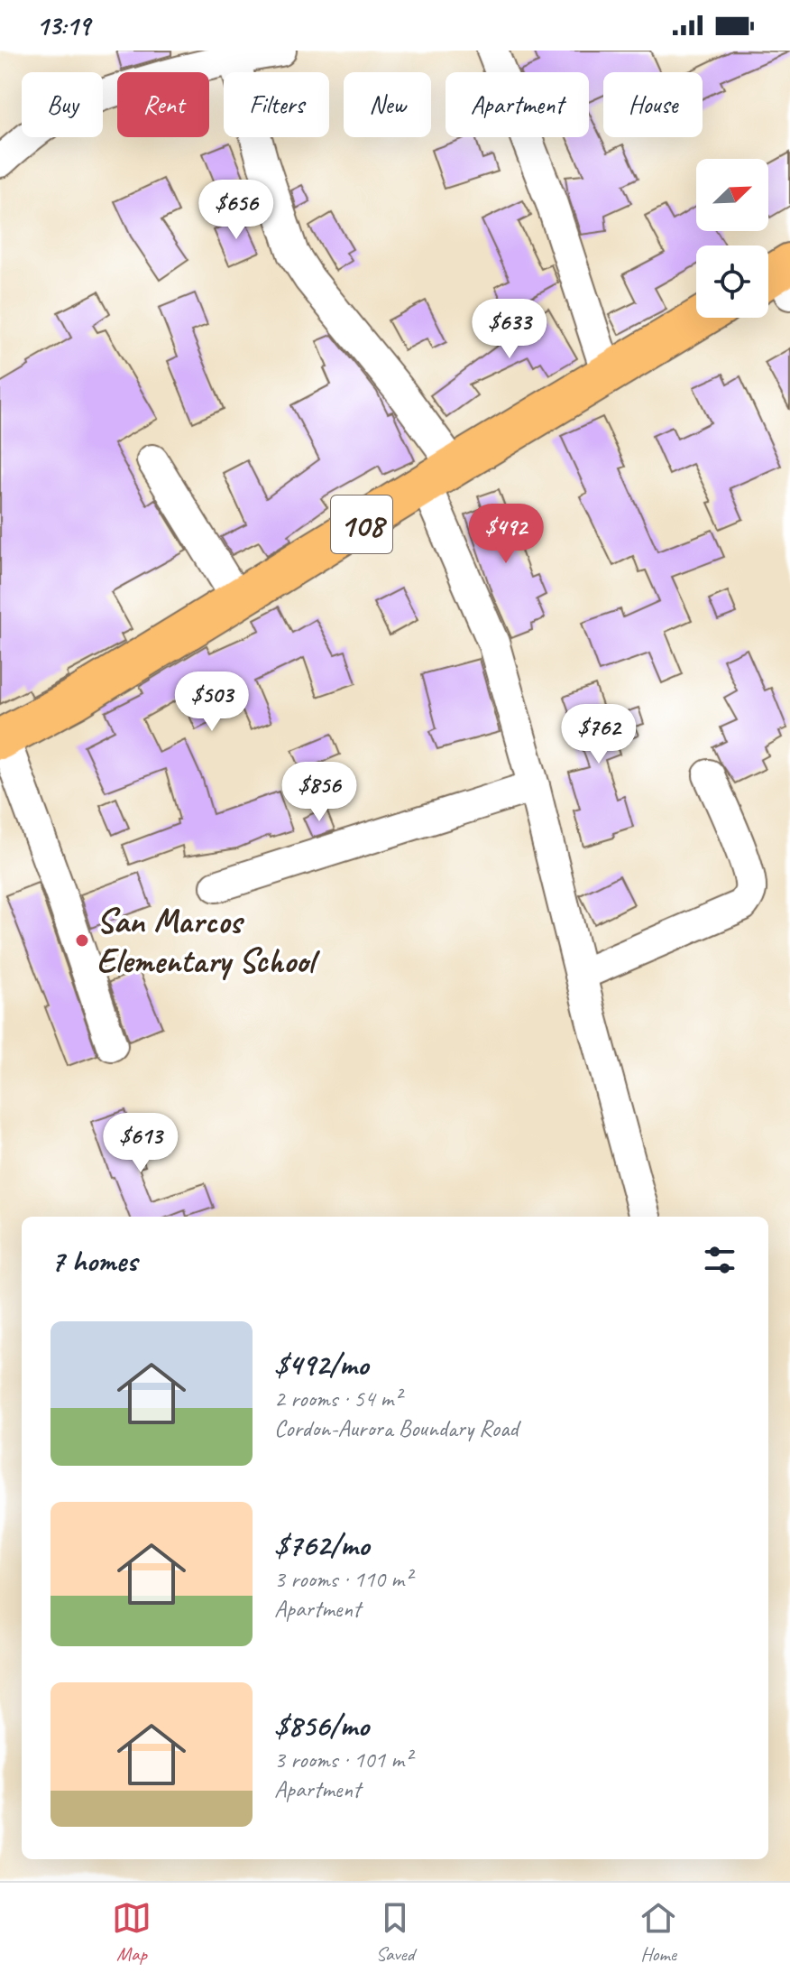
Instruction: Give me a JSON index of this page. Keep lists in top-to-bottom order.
{
  "streets": {
    "main road": ["108"]
  },
  "places": ["San Marcos Elementary School"],
  "north": "top right",
  "page": {
    "status": "13:19",
    "chip": [
      "Buy",
      "Rent",
      "Filters",
      "New",
      "Apartment",
      "House"
    ],
    "price": [
      "$656",
      "$633",
      "$492",
      "$503",
      "$762",
      "$856",
      "$613"
    ],
    "heading": "7 homes",
    "list": [
      {
        "name": "$492/mo",
        "note": "2 rooms · 54 m² · Cordon-Aurora Boundary Road"
      },
      {
        "name": "$762/mo",
        "note": "3 rooms · 110 m² · Apartment"
      },
      {
        "name": "$856/mo",
        "note": "3 rooms · 101 m² · Apartment"
      }
    ],
    "tabs": ["Map", "Saved", "Home"]
  }
}
